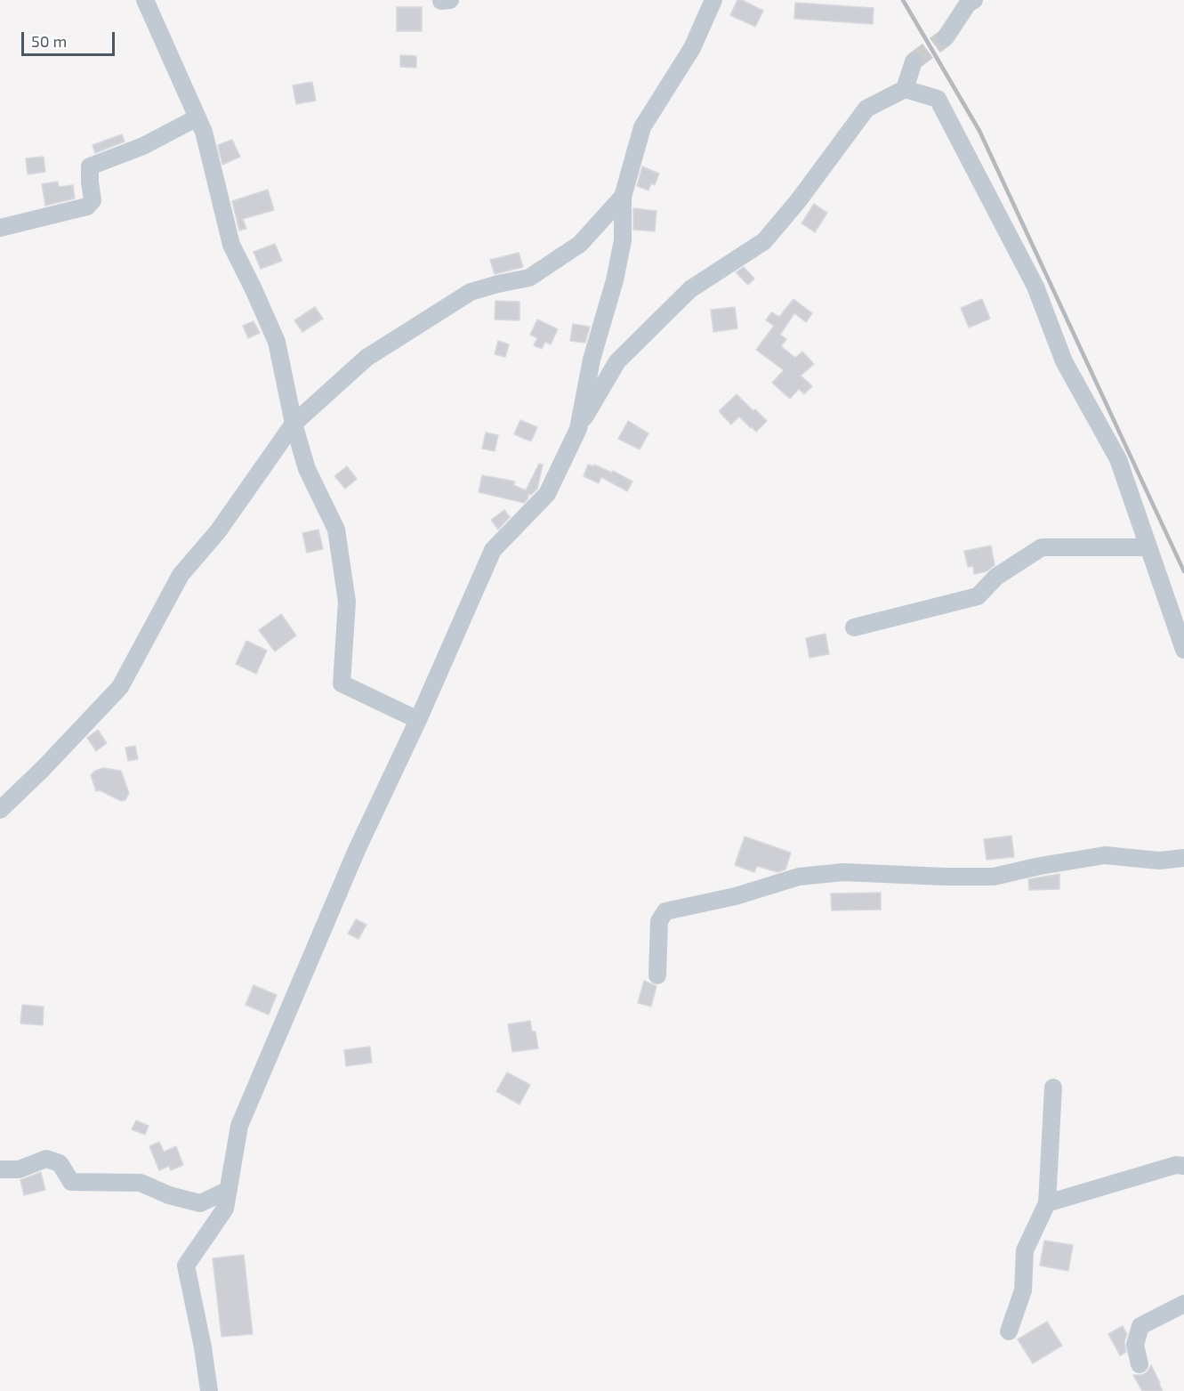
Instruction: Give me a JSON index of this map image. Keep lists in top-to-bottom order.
{
  "scale_bar": "50 m"
}
